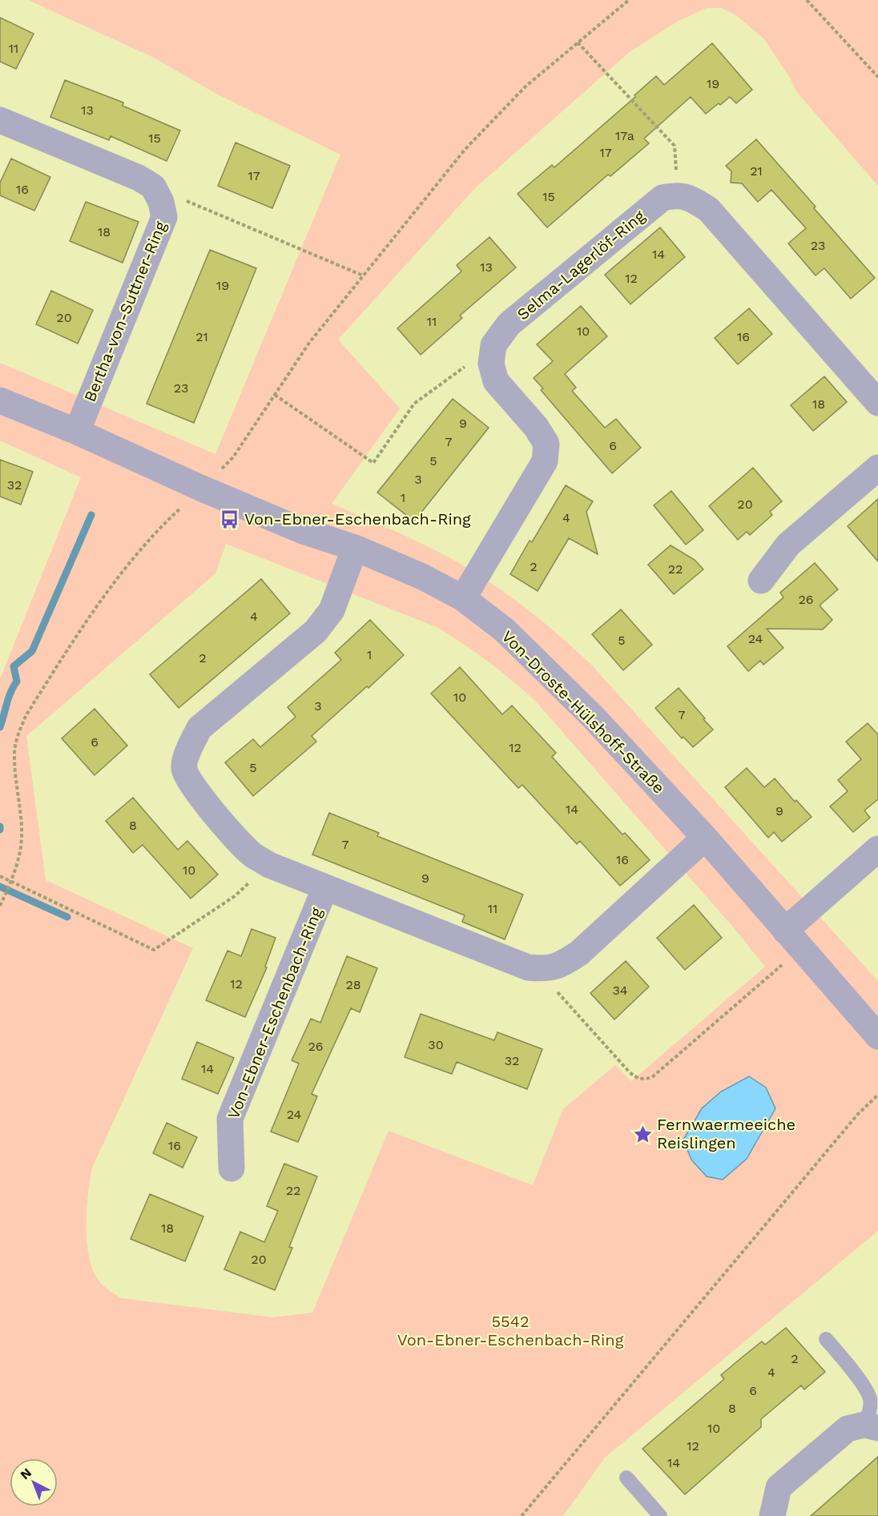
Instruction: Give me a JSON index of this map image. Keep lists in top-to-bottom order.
{
  "streets": {
    "street": [
      "Selma-Lagerlöf-Ring",
      "Bertha-von-Suttner-Ring",
      "Von-Droste-Hülshoff-Straße",
      "Von-Ebner-Eschenbach-Ring"
    ]
  },
  "crossings": [
    ["Bertha-von-Suttner-Ring", "Von-Droste-Hülshoff-Straße"],
    ["Von-Droste-Hülshoff-Straße", "Von-Ebner-Eschenbach-Ring"]
  ],
  "parks": ["5542 Von-Ebner-Eschenbach-Ring"],
  "places": {
    "bus stop": ["Von-Ebner-Eschenbach-Ring"],
    "place": ["Fernwaermeeiche Reislingen"]
  },
  "house_numbers": [
    "11",
    "19",
    "13",
    "17a",
    "15",
    "17",
    "21",
    "17",
    "16",
    "15",
    "18",
    "23",
    "14",
    "13",
    "12",
    "19",
    "20",
    "11",
    "10",
    "21",
    "16",
    "23",
    "18",
    "9",
    "7",
    "6",
    "5",
    "3",
    "32",
    "1",
    "20",
    "4",
    "2",
    "22",
    "26",
    "4",
    "24",
    "5",
    "1",
    "2",
    "10",
    "3",
    "7",
    "6",
    "12",
    "5",
    "14",
    "9",
    "8",
    "7",
    "16",
    "10",
    "9",
    "11",
    "12",
    "28",
    "34",
    "30",
    "26",
    "32",
    "14",
    "24",
    "16",
    "22",
    "18",
    "20",
    "2",
    "4",
    "6",
    "8",
    "10",
    "12",
    "14"
  ],
  "north": "top left"
}
